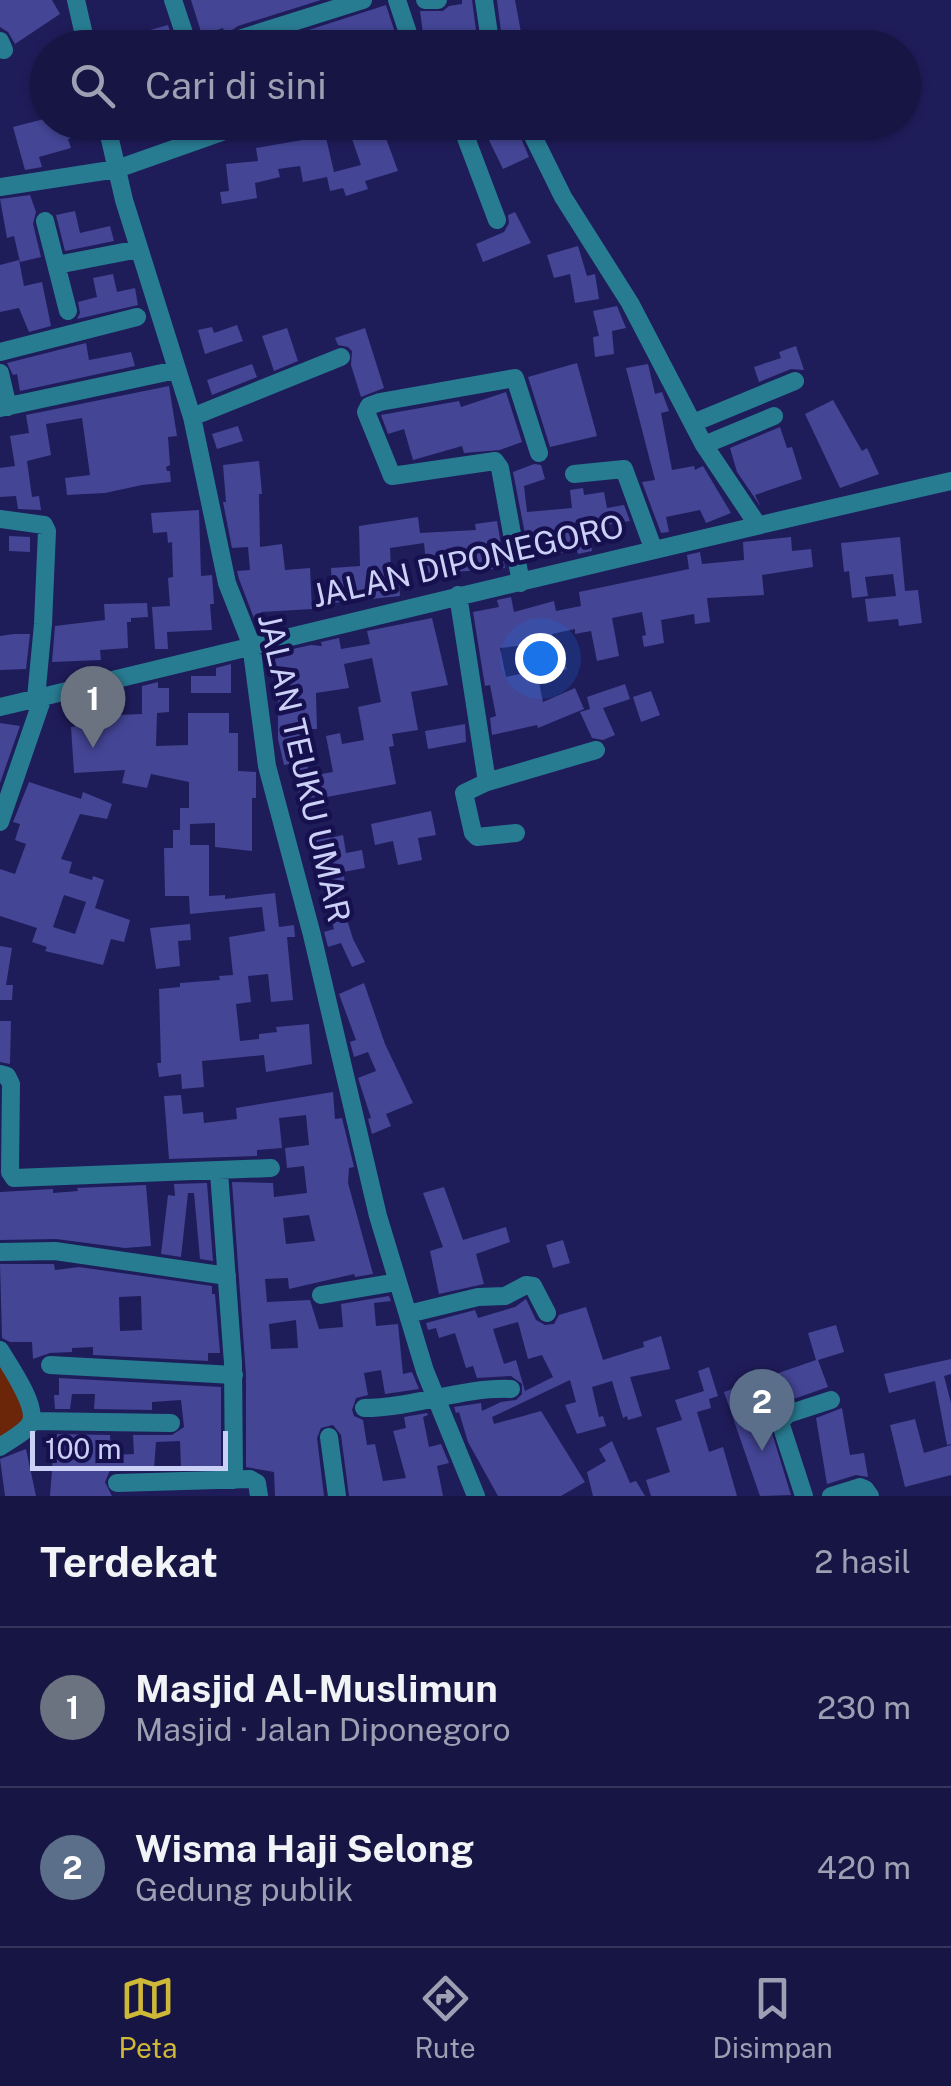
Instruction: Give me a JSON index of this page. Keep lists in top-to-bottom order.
{
  "streets": {
    "street": ["JALAN DIPONEGORO", "JALAN TEUKU UMAR"]
  },
  "crossings": [
    ["JALAN DIPONEGORO", "JALAN TEUKU UMAR"]
  ],
  "scale_bar": "100 m",
  "page": {
    "search": "Cari di sini",
    "pins": ["1", "2"],
    "scale": "100 m",
    "heading": ["Terdekat", "2 hasil"],
    "list": [
      {
        "mark": "1",
        "name": "Masjid Al-Muslimun",
        "note": "Masjid · Jalan Diponegoro",
        "value": "230 m"
      },
      {
        "mark": "2",
        "name": "Wisma Haji Selong",
        "note": "Gedung publik",
        "value": "420 m"
      }
    ],
    "nav": ["Peta", "Rute", "Disimpan"]
  }
}
